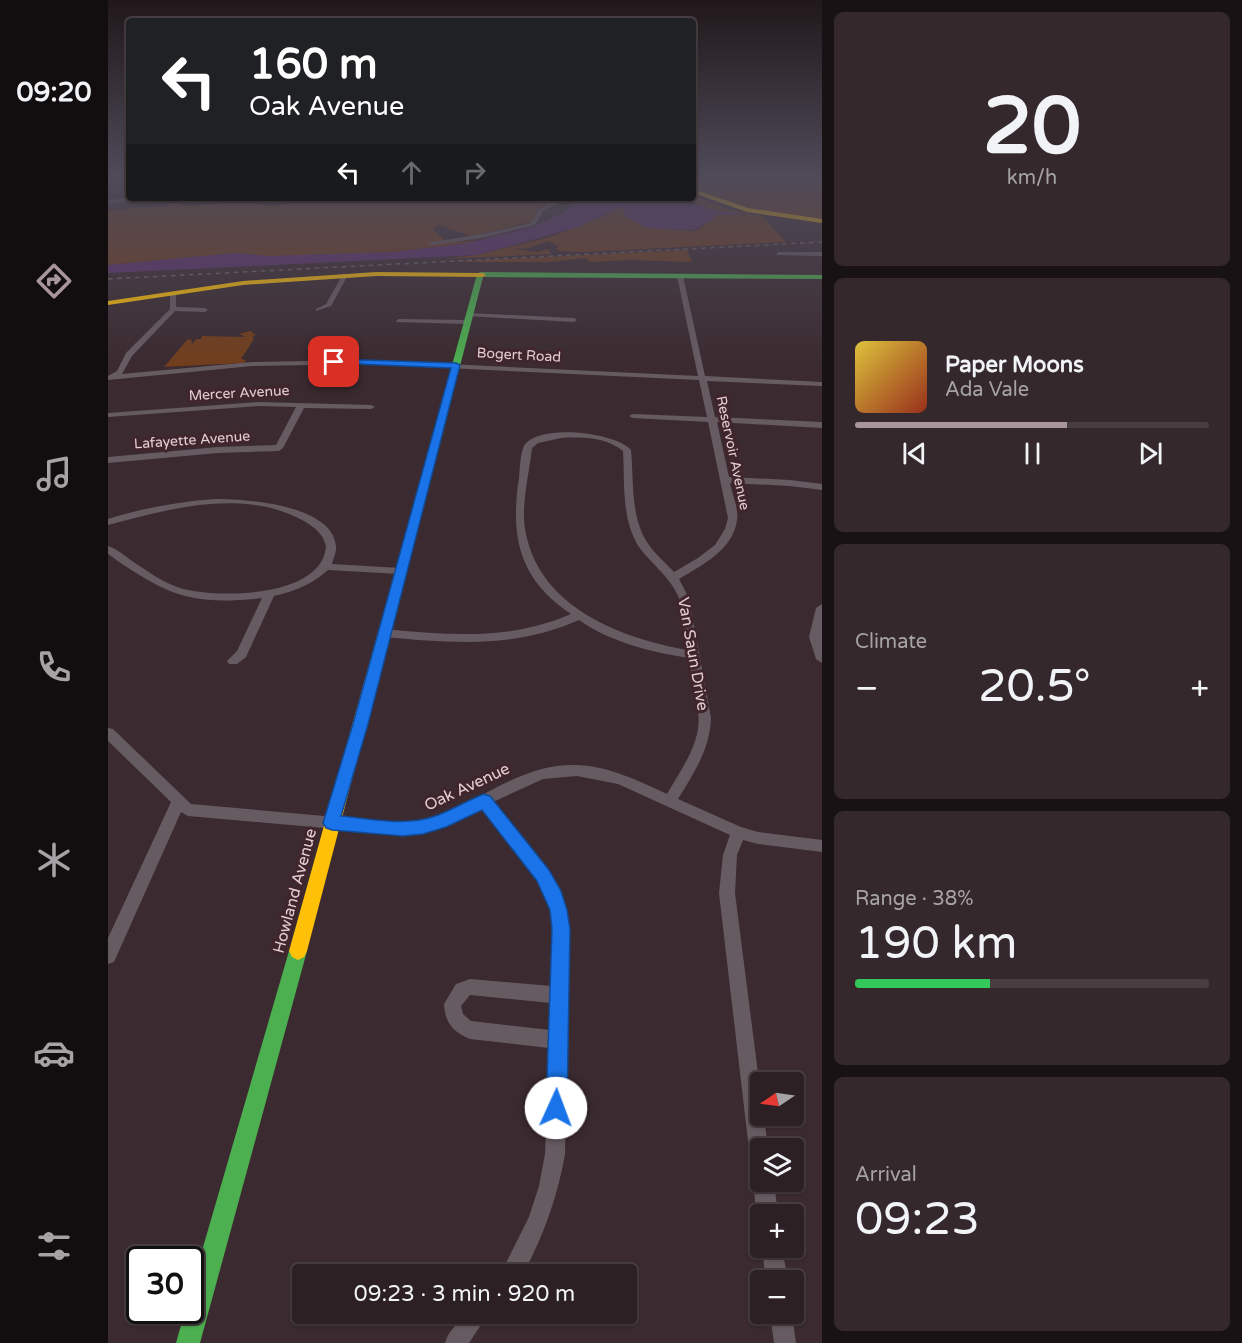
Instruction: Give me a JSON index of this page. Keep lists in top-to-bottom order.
{
  "streets": {
    "main road": ["Howland Avenue"],
    "street": [
      "Bogert Road",
      "Mercer Avenue",
      "Lafayette Avenue",
      "Reservoir Avenue",
      "Van Saun Drive",
      "Oak Avenue"
    ]
  },
  "crossings": [
    ["Bogert Road", "Reservoir Avenue"],
    ["Bogert Road", "Howland Avenue"],
    ["Mercer Avenue", "Lafayette Avenue"],
    ["Reservoir Avenue", "Van Saun Drive"],
    ["Van Saun Drive", "Oak Avenue"],
    ["Oak Avenue", "Howland Avenue"]
  ],
  "north": "left",
  "page": {
    "tabs": "09:20",
    "tile": [
      ["20", "km/h"],
      "Climate",
      ["Range · 38%", "190 km"],
      ["Arrival", "09:23"]
    ],
    "turn": ["160 m", "Oak Avenue"],
    "song": ["Paper Moons", "Ada Vale"],
    "heat": ["−", "20.5°", "+"],
    "map_buttons": ["+", "−"],
    "limit": "30",
    "trip": "09:23 · 3 min · 920 m"
  }
}
